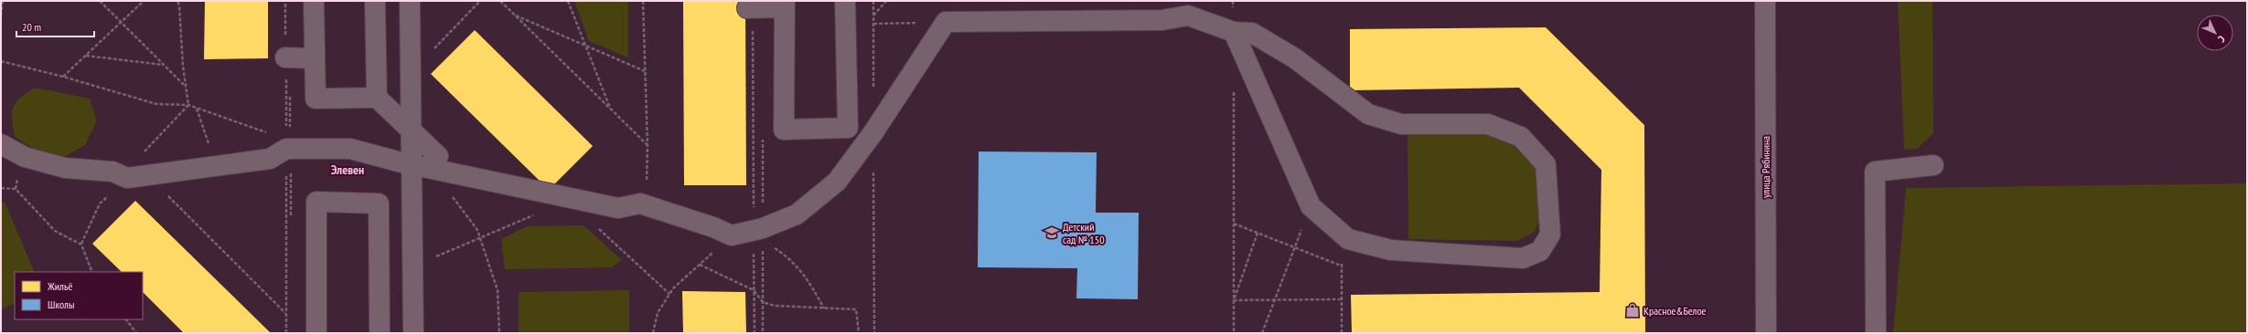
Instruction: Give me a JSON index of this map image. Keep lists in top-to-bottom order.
{
  "streets": {
    "street": ["улица Рябинина"]
  },
  "districts": ["Элевен"],
  "places": {
    "school or university": ["Детский сад № 150"],
    "shop": ["Красное&Белое"]
  },
  "legend": ["Жильё", "Школы"],
  "scale_bar": "20 m",
  "north": "bottom right"
}
